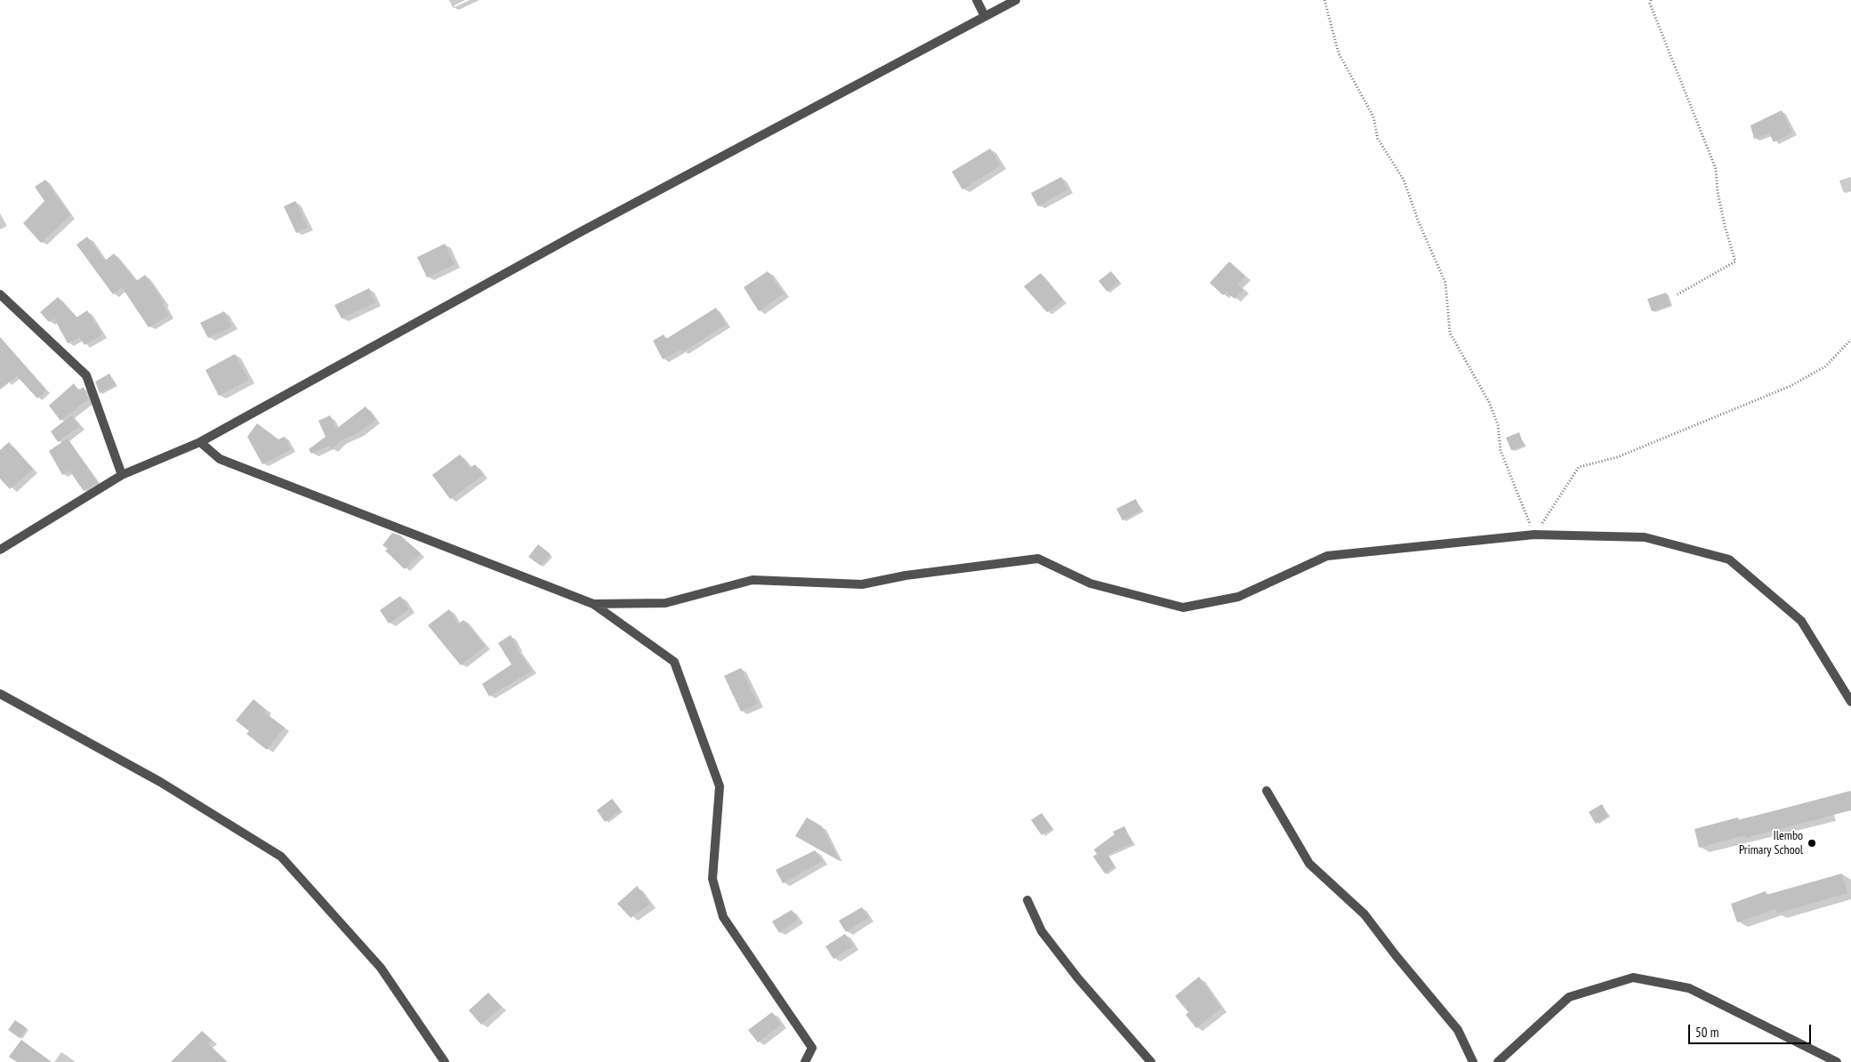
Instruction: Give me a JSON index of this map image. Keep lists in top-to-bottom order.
{
  "places": ["Ilembo Primary School"],
  "scale_bar": "50 m"
}
